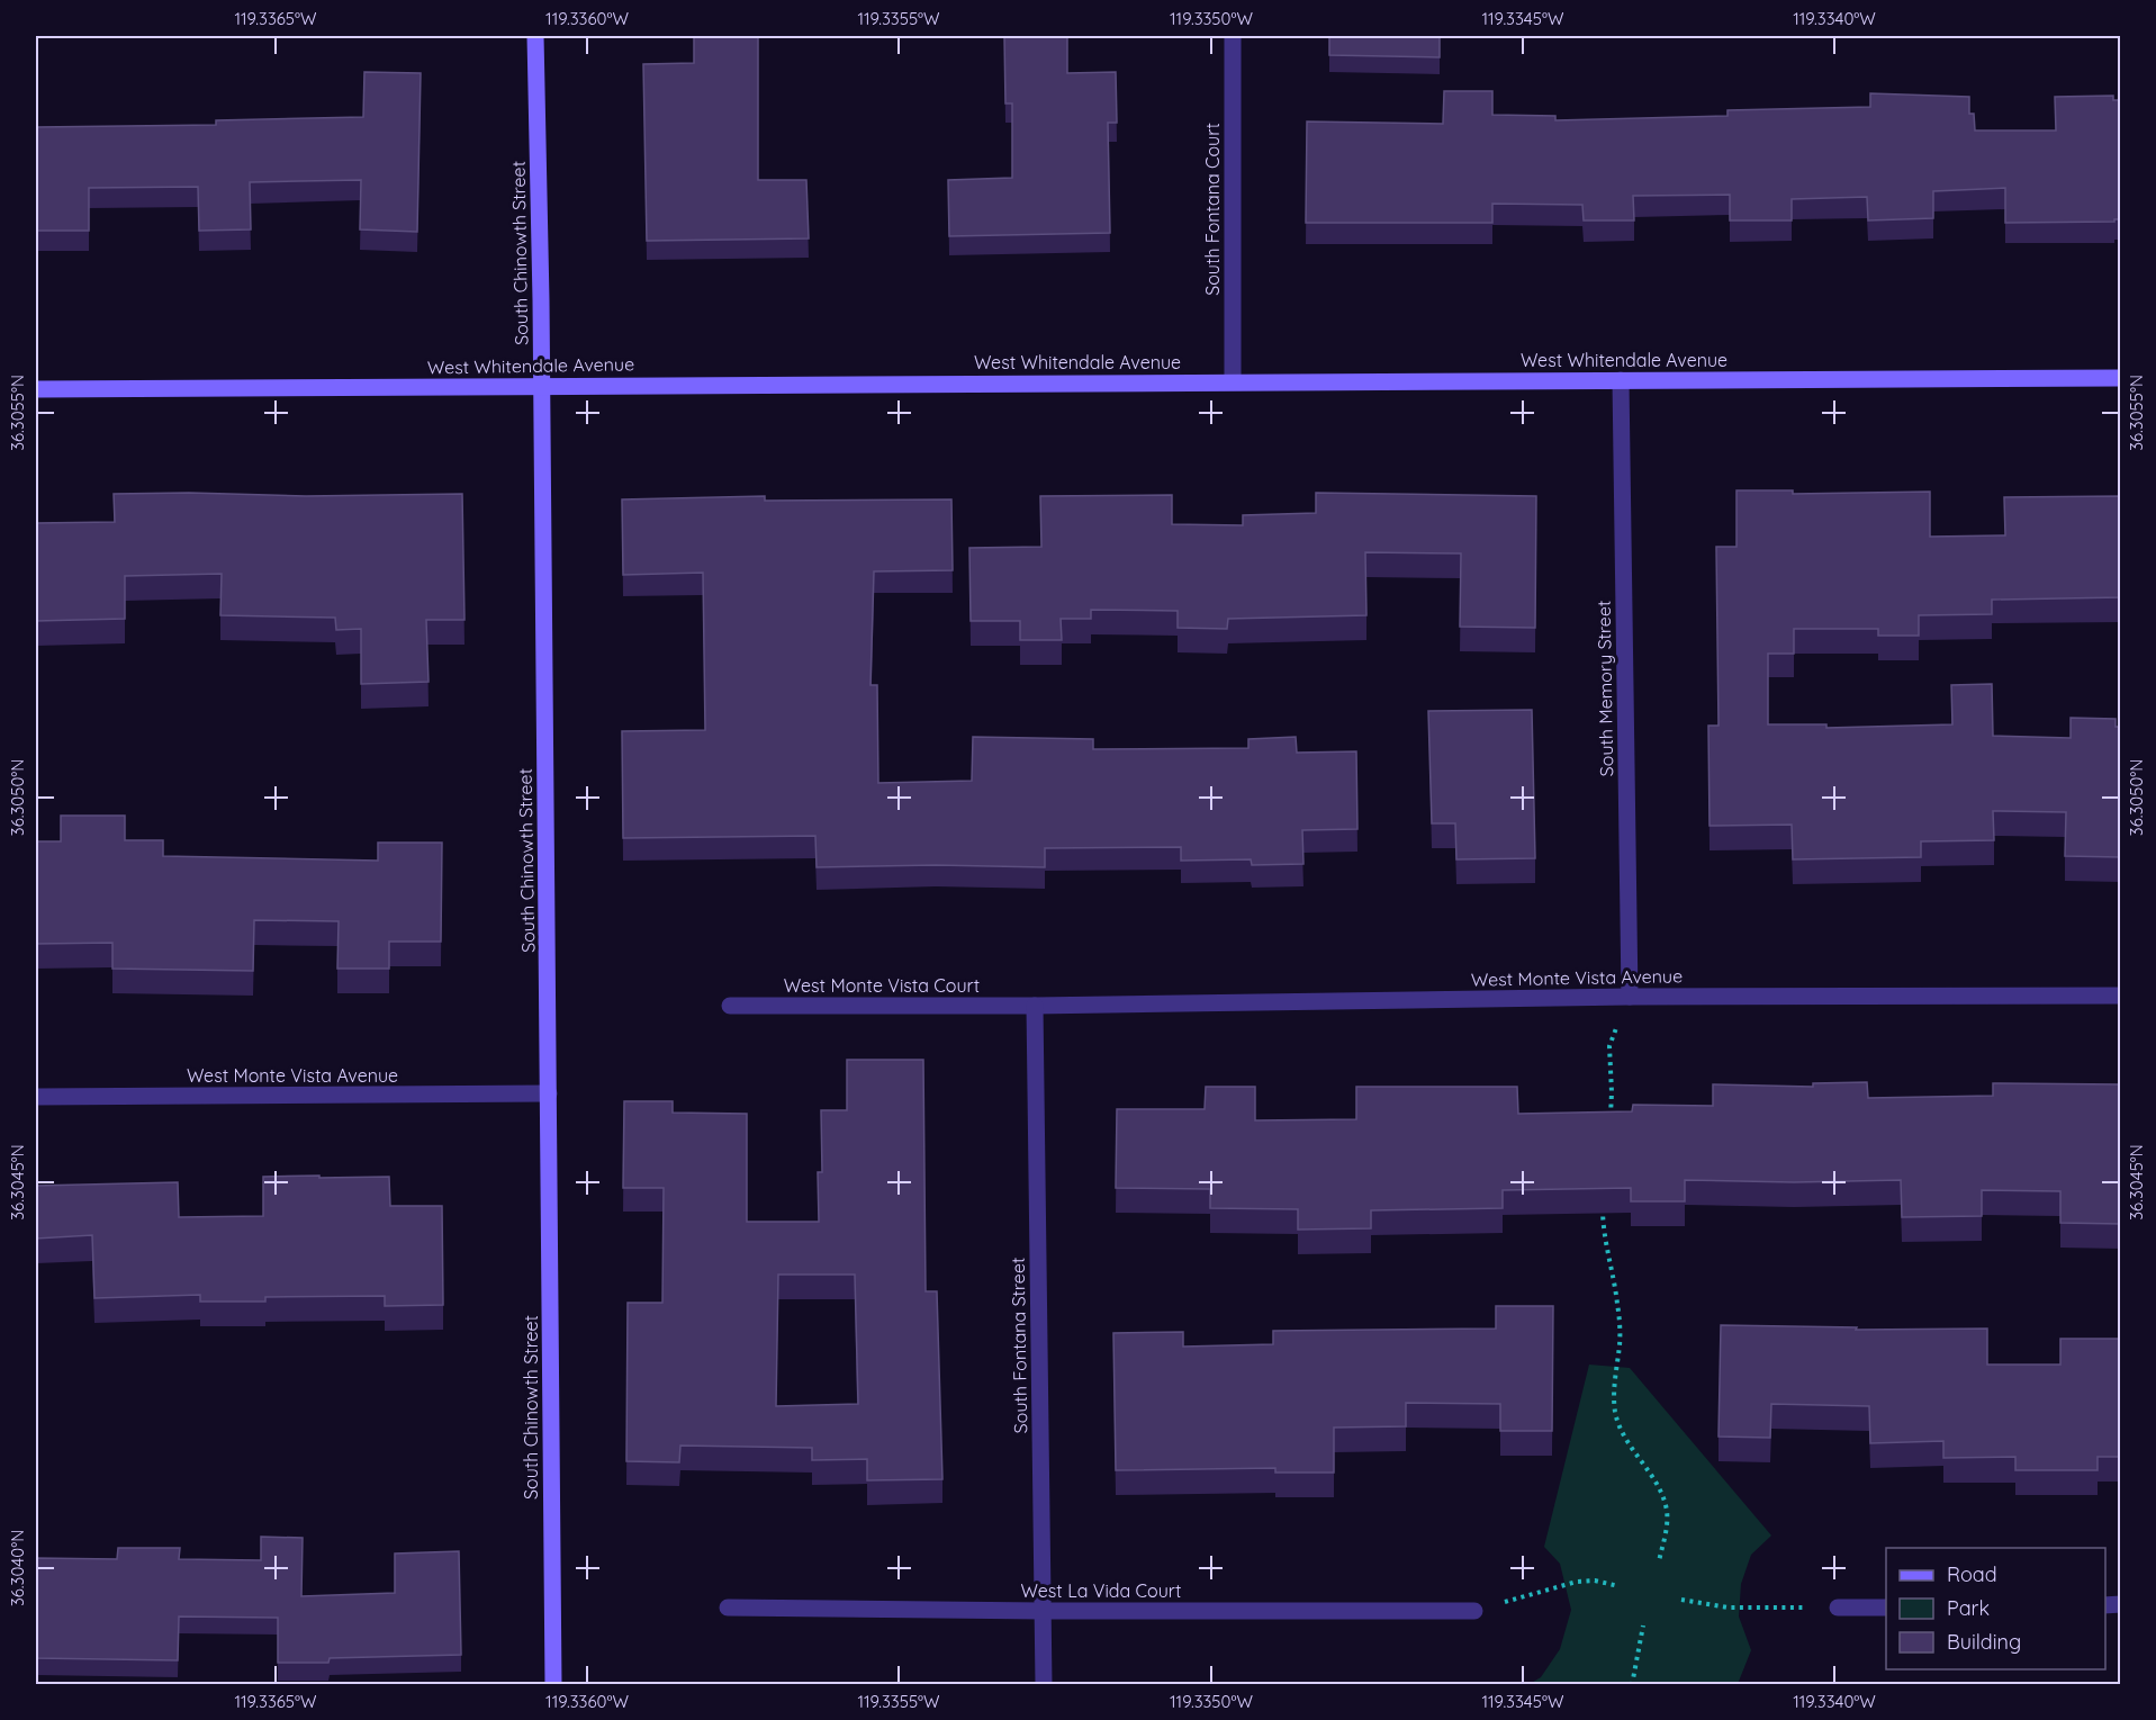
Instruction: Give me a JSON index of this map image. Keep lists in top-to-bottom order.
{
  "streets": {
    "street": [
      "South Fontana Court",
      "South Chinowth Street",
      "West Whitendale Avenue",
      "South Memory Street",
      "West Monte Vista Avenue",
      "West Monte Vista Court",
      "South Fontana Street",
      "West La Vida Court"
    ]
  },
  "crossings": [
    ["South Fontana Court", "West Whitendale Avenue"],
    ["South Chinowth Street", "West Whitendale Avenue"],
    ["South Chinowth Street", "West Monte Vista Avenue"],
    ["West Whitendale Avenue", "South Memory Street"],
    ["South Memory Street", "West Monte Vista Avenue"],
    ["West Monte Vista Avenue", "West Monte Vista Court"],
    ["West Monte Vista Avenue", "South Fontana Street"],
    ["West Monte Vista Court", "South Fontana Street"],
    ["South Fontana Street", "West La Vida Court"]
  ],
  "legend": ["Road", "Park", "Building"],
  "coordinates": [
    "119.3365°W",
    "119.3360°W",
    "119.3355°W",
    "119.3350°W",
    "119.3345°W",
    "119.3340°W",
    "36.3055°N",
    "36.3050°N",
    "36.3045°N",
    "36.3040°N"
  ]
}
